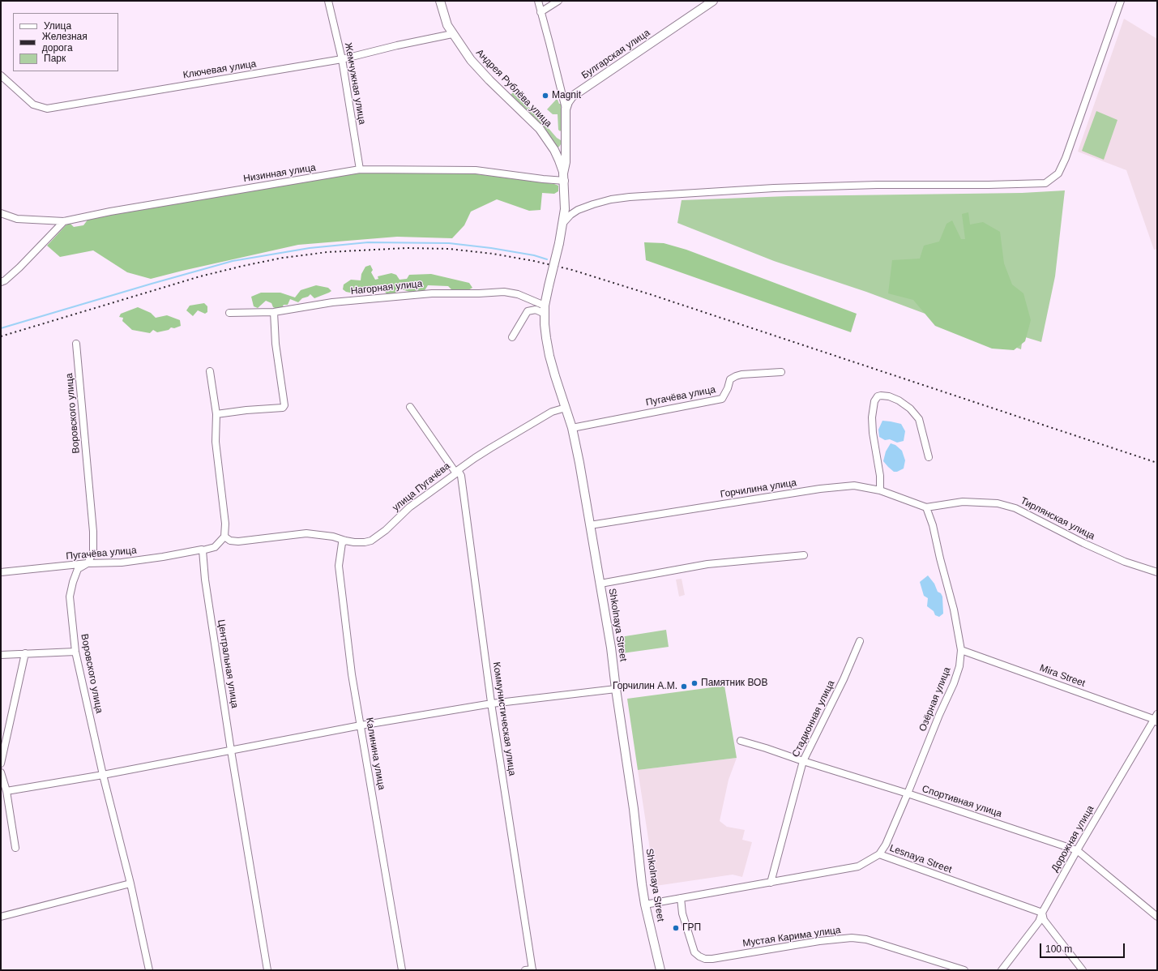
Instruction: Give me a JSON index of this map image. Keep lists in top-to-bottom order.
{
  "streets": {
    "street": [
      "Булгарская улица",
      "Ключевая улица",
      "Жемчужная улица",
      "Андрея Рублёва улица",
      "Низинная улица",
      "Нагорная улица",
      "Пугачёва улица",
      "Воровского улица",
      "улица Пугачёва",
      "Горчилина улица",
      "Тирлянская улица",
      "Shkolnaya Street",
      "Центральная улица",
      "Mira Street",
      "Озёрная улица",
      "Коммунистическая улица",
      "Стадионная улица",
      "Калинина улица",
      "Спортивная улица",
      "Дорожная улица",
      "Lesnaya Street",
      "Мустая Карима улица"
    ]
  },
  "crossings": [
    ["Булгарская улица", "Андрея Рублёва улица"],
    ["Булгарская улица", "Низинная улица"],
    ["Булгарская улица", "Shkolnaya Street"],
    ["Ключевая улица", "Жемчужная улица"],
    ["Ключевая улица", "Андрея Рублёва улица"],
    ["Жемчужная улица", "Низинная улица"],
    ["Андрея Рублёва улица", "Низинная улица"],
    ["Нагорная улица", "Shkolnaya Street"],
    ["Пугачёва улица", "Воровского улица"],
    ["Пугачёва улица", "Shkolnaya Street"],
    ["Пугачёва улица", "Центральная улица"],
    ["улица Пугачёва", "Shkolnaya Street"],
    ["улица Пугачёва", "Коммунистическая улица"],
    ["улица Пугачёва", "Калинина улица"],
    ["Горчилина улица", "Тирлянская улица"],
    ["Горчилина улица", "Shkolnaya Street"],
    ["Горчилина улица", "Озёрная улица"],
    ["Тирлянская улица", "Озёрная улица"],
    ["Shkolnaya Street", "Lesnaya Street"],
    ["Mira Street", "Озёрная улица"],
    ["Mira Street", "Дорожная улица"],
    ["Озёрная улица", "Спортивная улица"],
    ["Озёрная улица", "Lesnaya Street"],
    ["Стадионная улица", "Спортивная улица"],
    ["Стадионная улица", "Lesnaya Street"],
    ["Спортивная улица", "Дорожная улица"],
    ["Дорожная улица", "Lesnaya Street"],
    ["Lesnaya Street", "Мустая Карима улица"]
  ],
  "places": [
    "Magnit",
    "Памятник ВОВ",
    "Горчилин А.М.",
    "ГРП"
  ],
  "legend": ["Улица", "Железная дорога", "Парк"],
  "scale_bar": "100 m"
}
